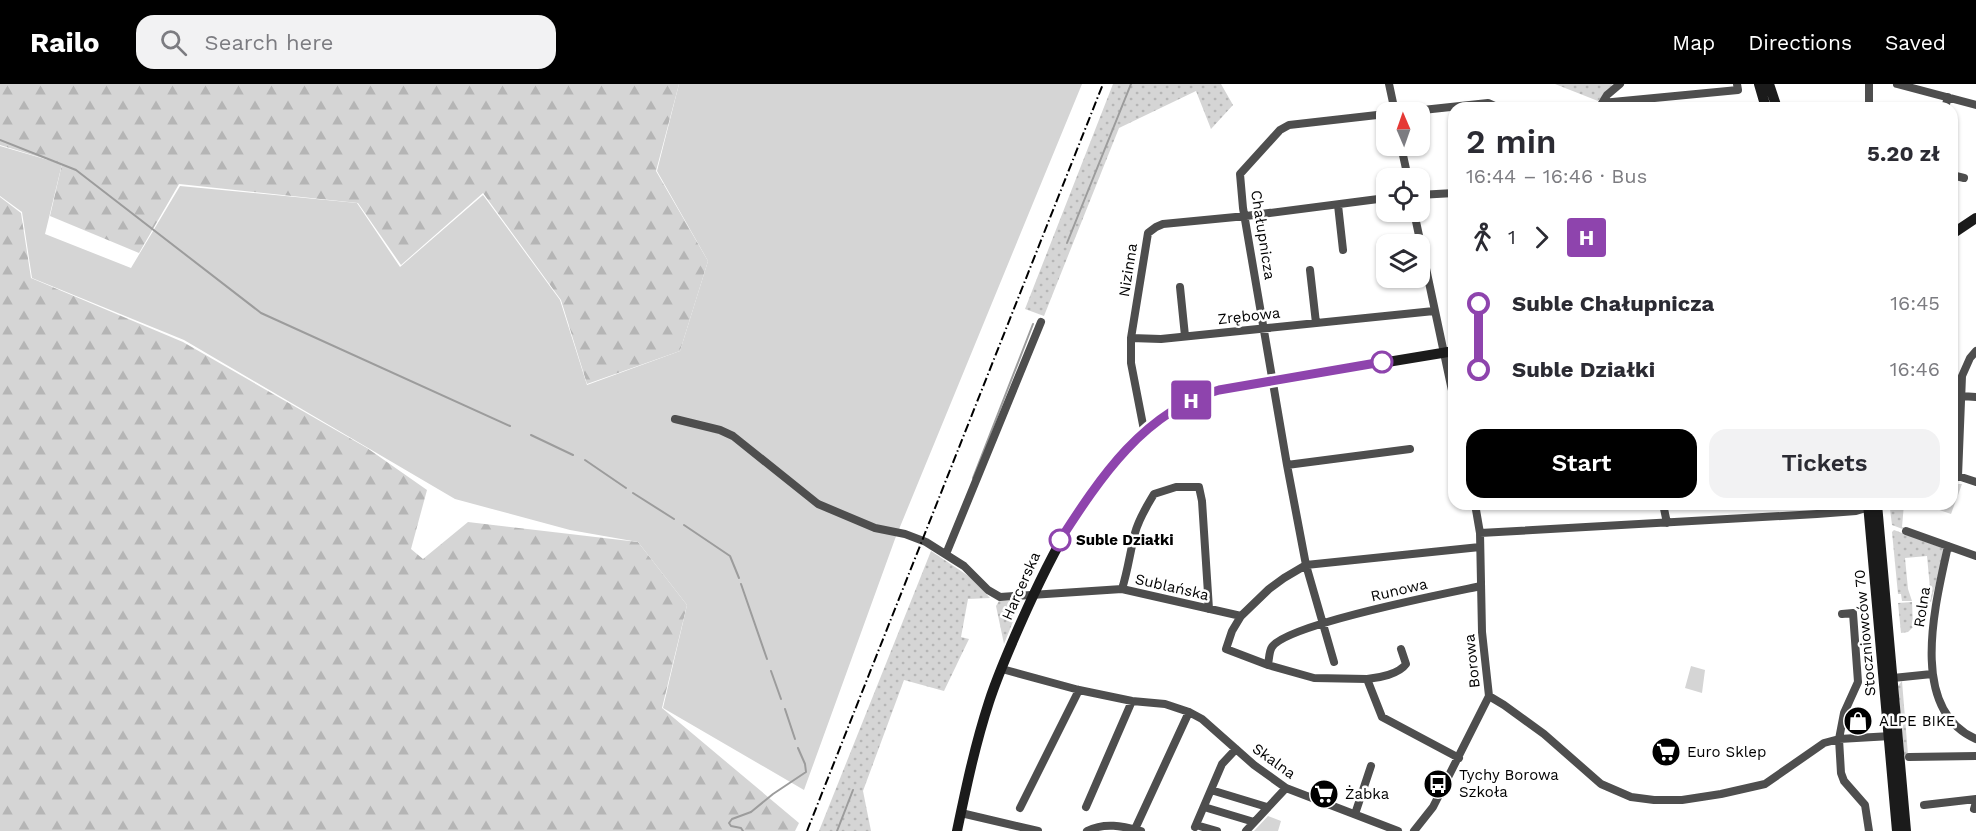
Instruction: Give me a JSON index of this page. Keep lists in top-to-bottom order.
{
  "streets": {
    "street": [
      "Chałupnicza",
      "Nizinna",
      "Zrębowa",
      "Harcerska",
      "Sublańska",
      "Runowa",
      "Rolna",
      "Stoczniowców 70",
      "Borowa",
      "Skalna"
    ]
  },
  "crossings": [
    ["Chałupnicza", "Nizinna"],
    ["Chałupnicza", "Zrębowa"],
    ["Chałupnicza", "Harcerska"],
    ["Nizinna", "Zrębowa"],
    ["Nizinna", "Harcerska"],
    ["Harcerska", "Sublańska"],
    ["Harcerska", "Skalna"],
    ["Runowa", "Borowa"]
  ],
  "places": {
    "other": ["Suble Działki"],
    "shop": ["ALPE BIKE"],
    "supermarket": ["Euro Sklep", "Żabka"],
    "bus stop": ["Tychy Borowa Szkoła"]
  },
  "lines": ["bus line H"],
  "north": "top",
  "page": {
    "header": "Railo",
    "search": "Search here",
    "nav": ["Map", "Directions", "Saved"],
    "on_map": "H",
    "heading": ["2 min", "16:44 – 16:46 · Bus", "5.20 zł"],
    "legs": ["1", "H"],
    "list": [
      {
        "name": "Suble Chałupnicza",
        "value": "16:45"
      },
      {
        "name": "Suble Działki",
        "value": "16:46"
      }
    ],
    "buttons": ["Start", "Tickets"]
  }
}
